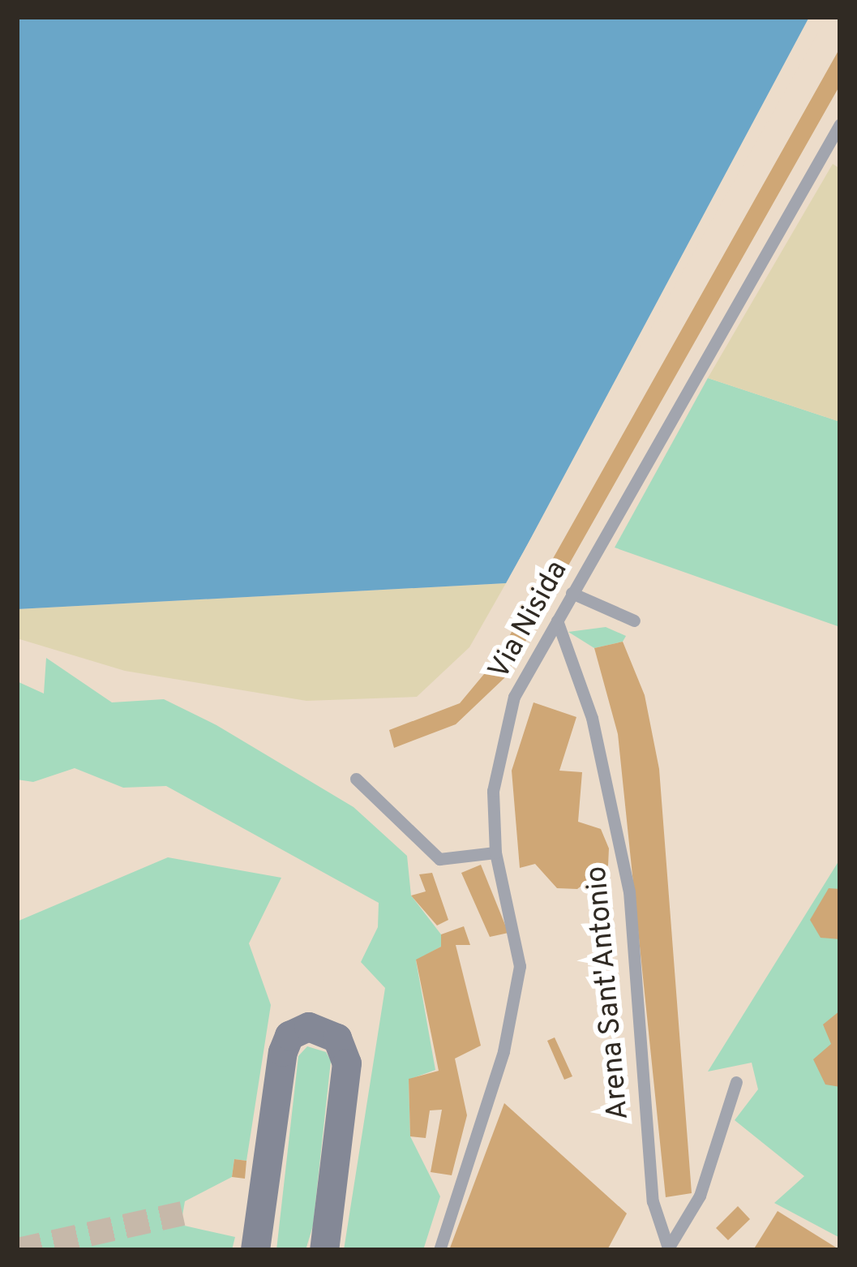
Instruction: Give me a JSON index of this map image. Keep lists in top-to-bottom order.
{
  "streets": {
    "lane": ["Via Nisida", "Arena Sant'Antonio"]
  },
  "crossings": [
    ["Via Nisida", "Arena Sant'Antonio"]
  ]
}
